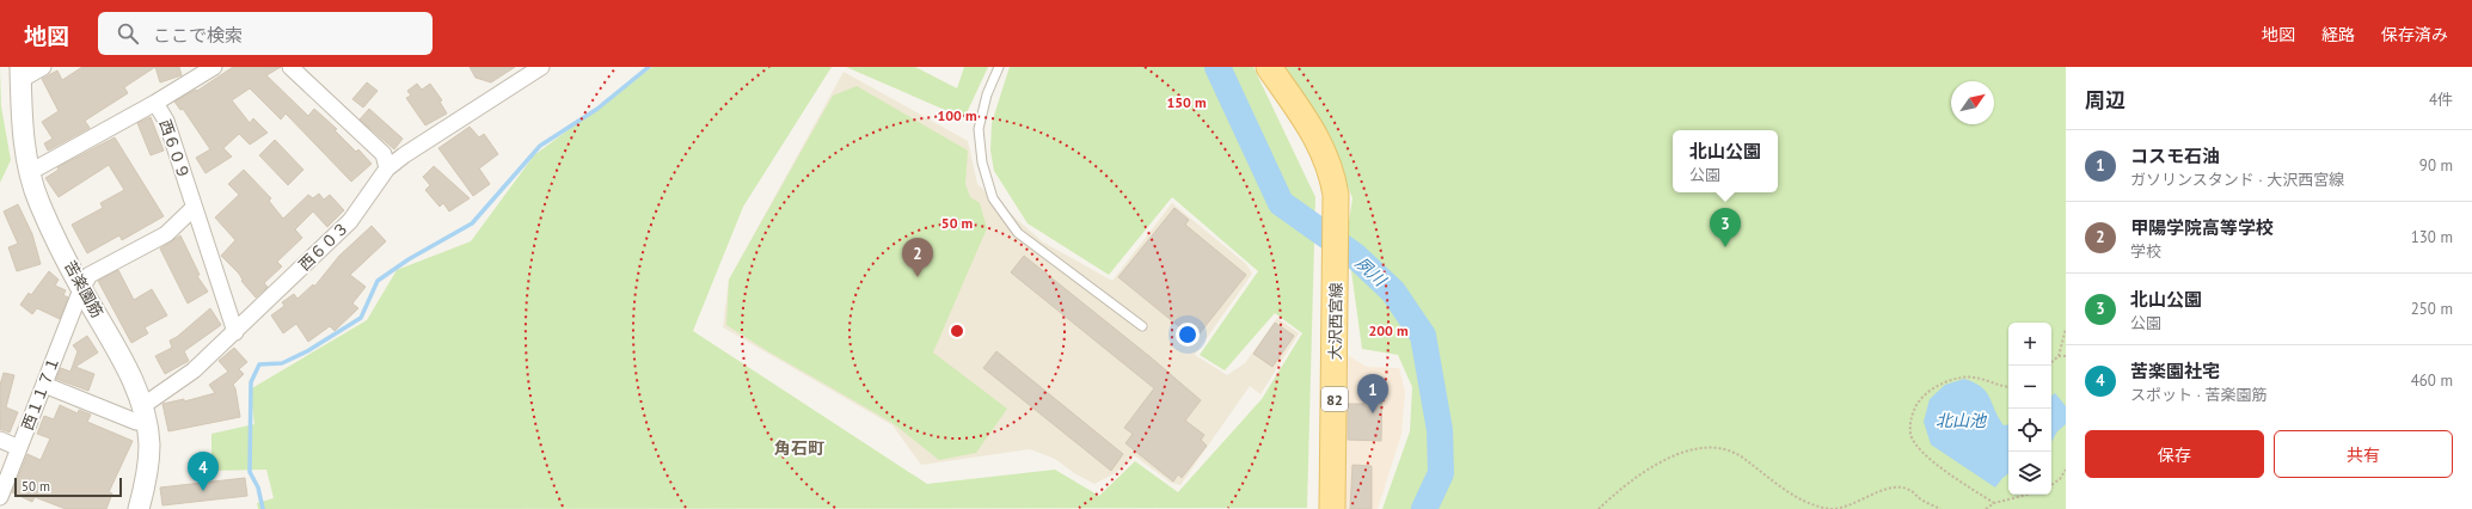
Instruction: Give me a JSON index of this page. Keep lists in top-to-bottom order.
{
  "streets": {
    "main road": ["大沢西宮線", "82"],
    "street": [
      "西６０９",
      "西６０３",
      "苦楽園筋",
      "西１１７１"
    ]
  },
  "crossings": [
    ["西６０９", "西６０３"],
    ["西６０９", "苦楽園筋"],
    ["西６０９", "西１１７１"],
    ["西６０３", "苦楽園筋"],
    ["苦楽園筋", "西１１７１"]
  ],
  "districts": ["角石町"],
  "water": ["夙川", "北山池"],
  "scale_bar": "50 m",
  "north": "top right",
  "page": {
    "header": "地図",
    "search": "ここで検索",
    "nav": ["地図", "経路", "保存済み"],
    "heading": ["周辺", "4件"],
    "list": [
      {
        "mark": "1",
        "name": "コスモ石油",
        "note": "ガソリンスタンド · 大沢西宮線",
        "value": "90 m"
      },
      {
        "mark": "2",
        "name": "甲陽学院高等学校",
        "note": "学校",
        "value": "130 m"
      },
      {
        "mark": "3",
        "name": "北山公園",
        "note": "公園",
        "value": "250 m"
      },
      {
        "mark": "4",
        "name": "苦楽園社宅",
        "note": "スポット · 苦楽園筋",
        "value": "460 m"
      }
    ],
    "popup": ["北山公園", "公園"],
    "pins": [
      "3",
      "2",
      "1",
      "4"
    ],
    "map_buttons": ["+", "−"],
    "buttons": ["保存", "共有"],
    "scale": "50 m"
  },
  "rings": [
    "150 m",
    "100 m",
    "50 m",
    "200 m"
  ]
}
